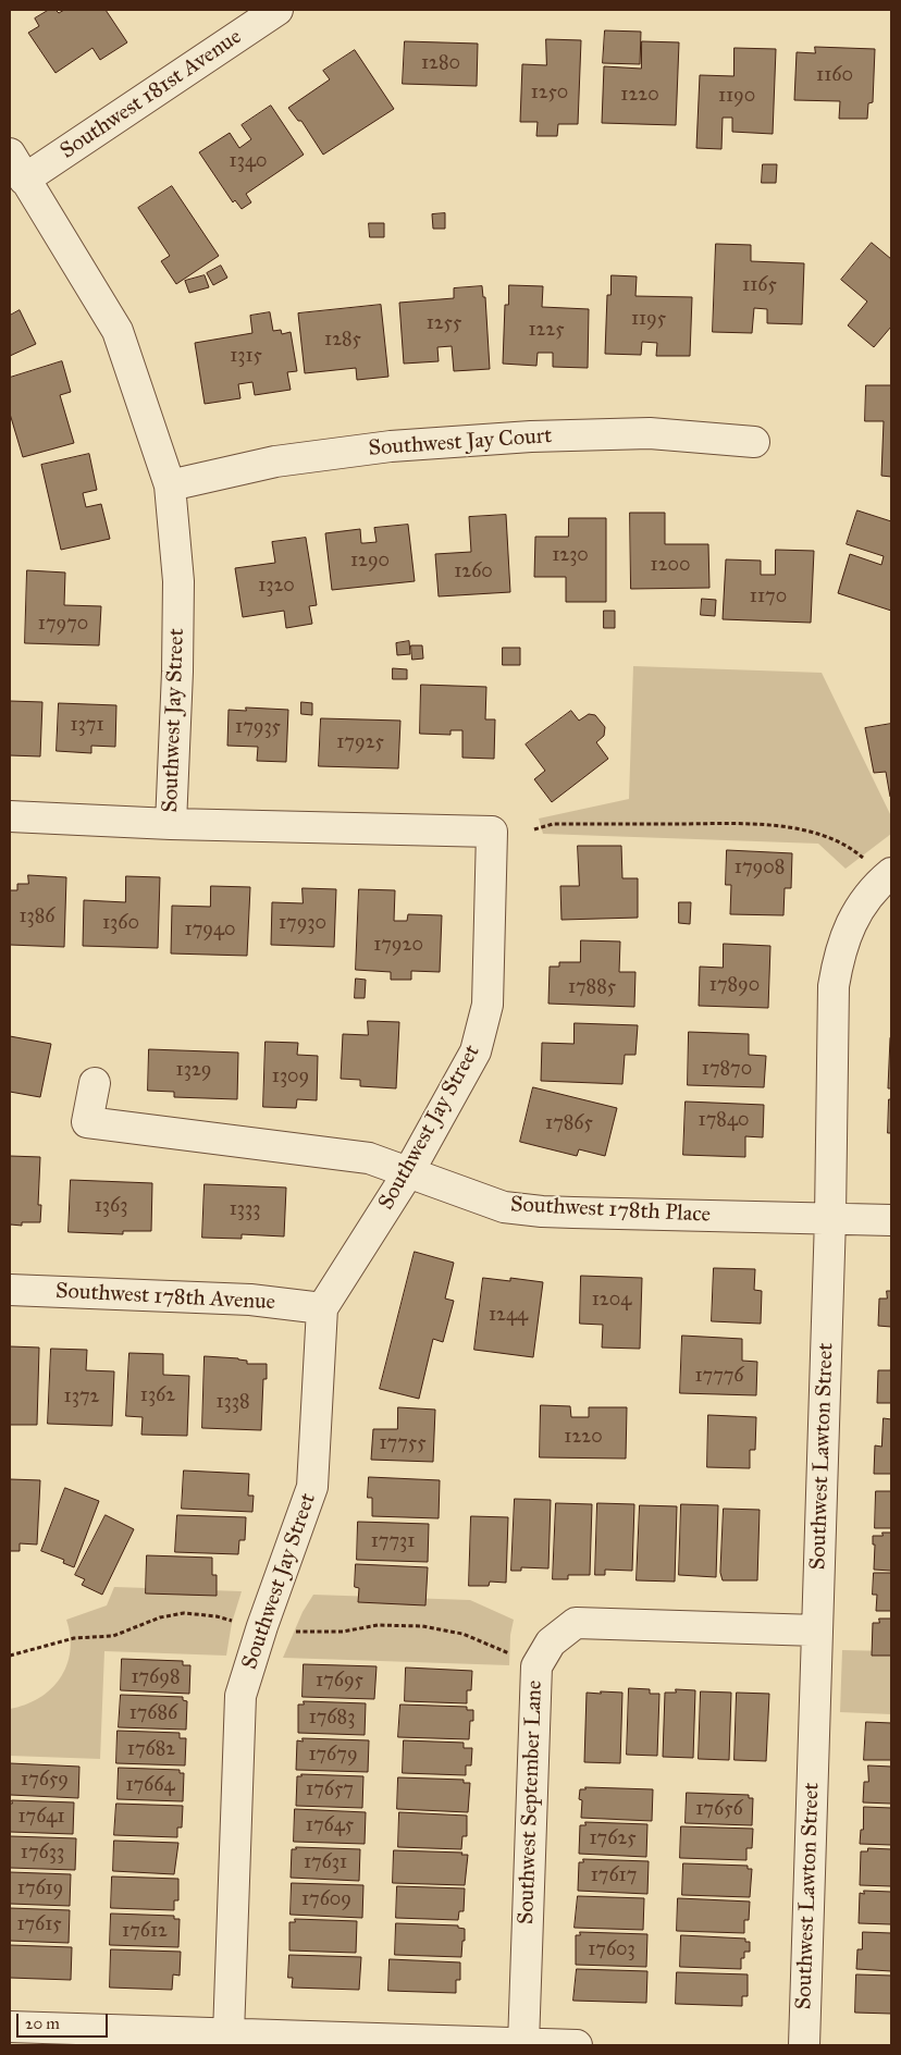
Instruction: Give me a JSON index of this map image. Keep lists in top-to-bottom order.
{
  "streets": {
    "street": [
      "Southwest 181st Avenue",
      "Southwest Jay Court",
      "Southwest Jay Street",
      "Southwest 178th Place",
      "Southwest 178th Avenue",
      "Southwest Lawton Street",
      "Southwest September Lane"
    ]
  },
  "crossings": [
    ["Southwest 181st Avenue", "Southwest Jay Street"],
    ["Southwest Jay Court", "Southwest Jay Street"],
    ["Southwest Jay Street", "Southwest 178th Place"],
    ["Southwest Jay Street", "Southwest 178th Avenue"],
    ["Southwest 178th Place", "Southwest Lawton Street"],
    ["Southwest Lawton Street", "Southwest September Lane"]
  ],
  "house_numbers": [
    "1280",
    "1160",
    "1250",
    "1220",
    "1190",
    "1340",
    "1165",
    "1195",
    "1255",
    "1225",
    "1285",
    "1315",
    "1230",
    "1290",
    "1200",
    "1260",
    "1320",
    "1170",
    "17970",
    "1371",
    "17935",
    "17925",
    "17908",
    "1386",
    "1360",
    "17930",
    "17940",
    "17920",
    "17890",
    "17885",
    "17870",
    "1329",
    "1309",
    "17840",
    "17865",
    "1363",
    "1333",
    "1204",
    "1244",
    "17776",
    "1362",
    "1372",
    "1338",
    "1220",
    "17755",
    "17731",
    "17698",
    "17695",
    "17686",
    "17683",
    "17682",
    "17679",
    "17659",
    "17664",
    "17657",
    "17656",
    "17641",
    "17645",
    "17625",
    "17633",
    "17631",
    "17617",
    "17619",
    "17609",
    "17615",
    "17612",
    "17603"
  ],
  "scale_bar": "20 m"
}
